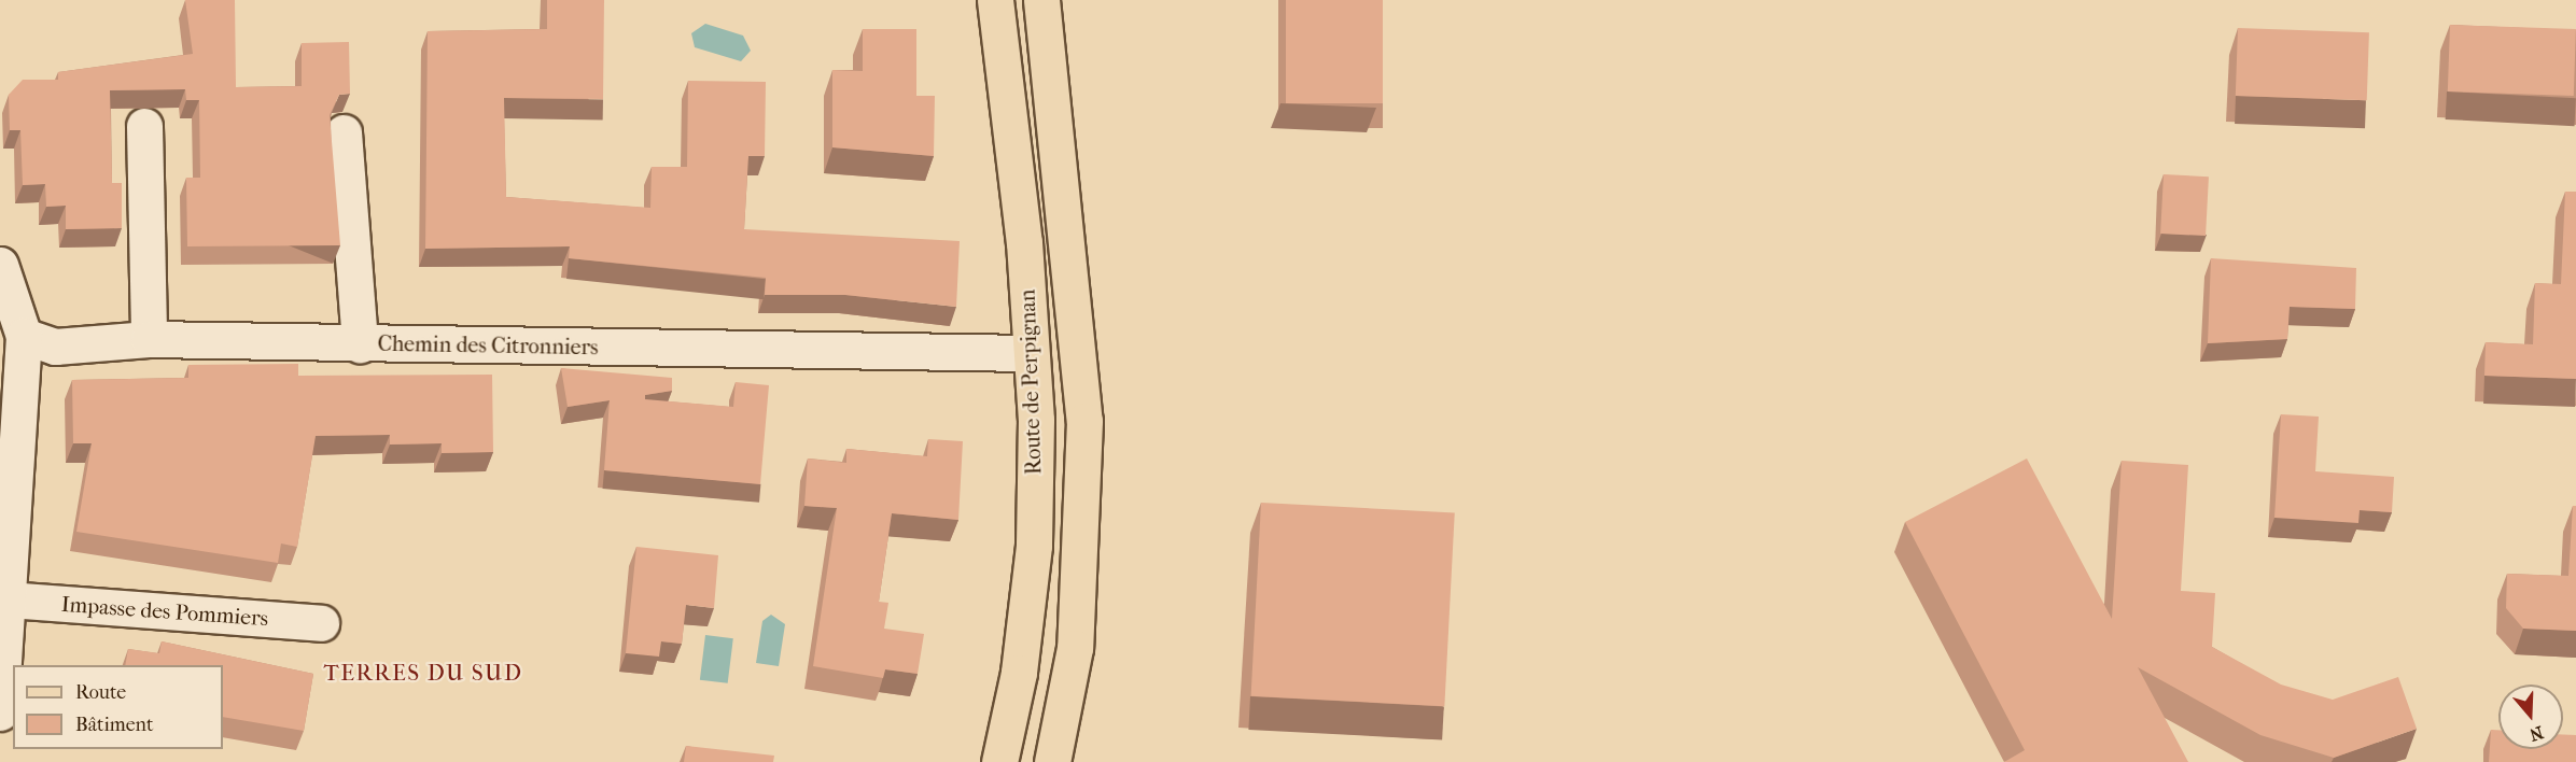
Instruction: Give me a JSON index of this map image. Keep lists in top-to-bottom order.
{
  "streets": {
    "main road": ["Route de Perpignan"],
    "street": ["Chemin des Citronniers", "Impasse des Pommiers"]
  },
  "crossings": [
    ["Chemin des Citronniers", "Route de Perpignan"]
  ],
  "districts": ["TERRES DU SUD"],
  "legend": ["Route", "Bâtiment"],
  "north": "bottom"
}
